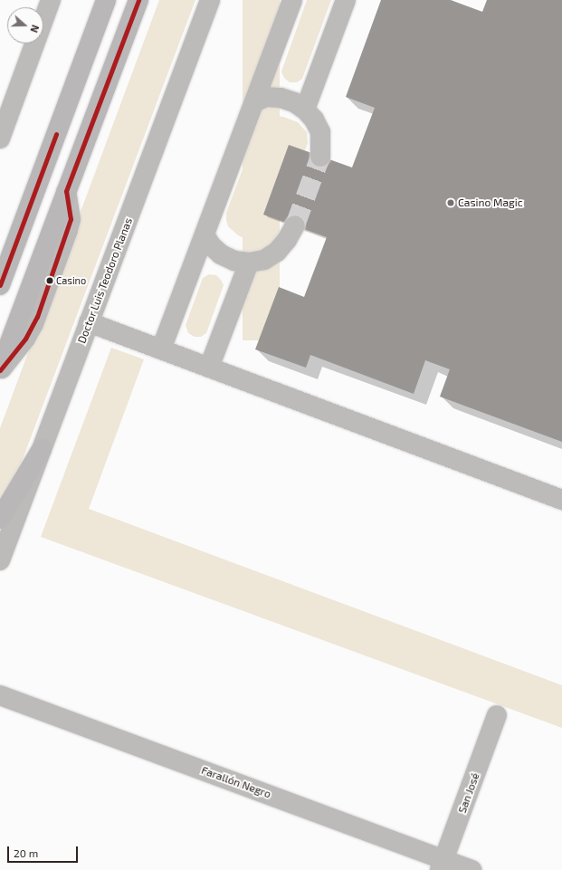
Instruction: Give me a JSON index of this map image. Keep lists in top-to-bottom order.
{
  "streets": {
    "street": ["Doctor Luis Teodoro Planas", "Farallón Negro", "San José"]
  },
  "crossings": [
    ["Farallón Negro", "San José"]
  ],
  "places": ["Casino Magic", "Casino"],
  "scale_bar": "20 m",
  "north": "right"
}
